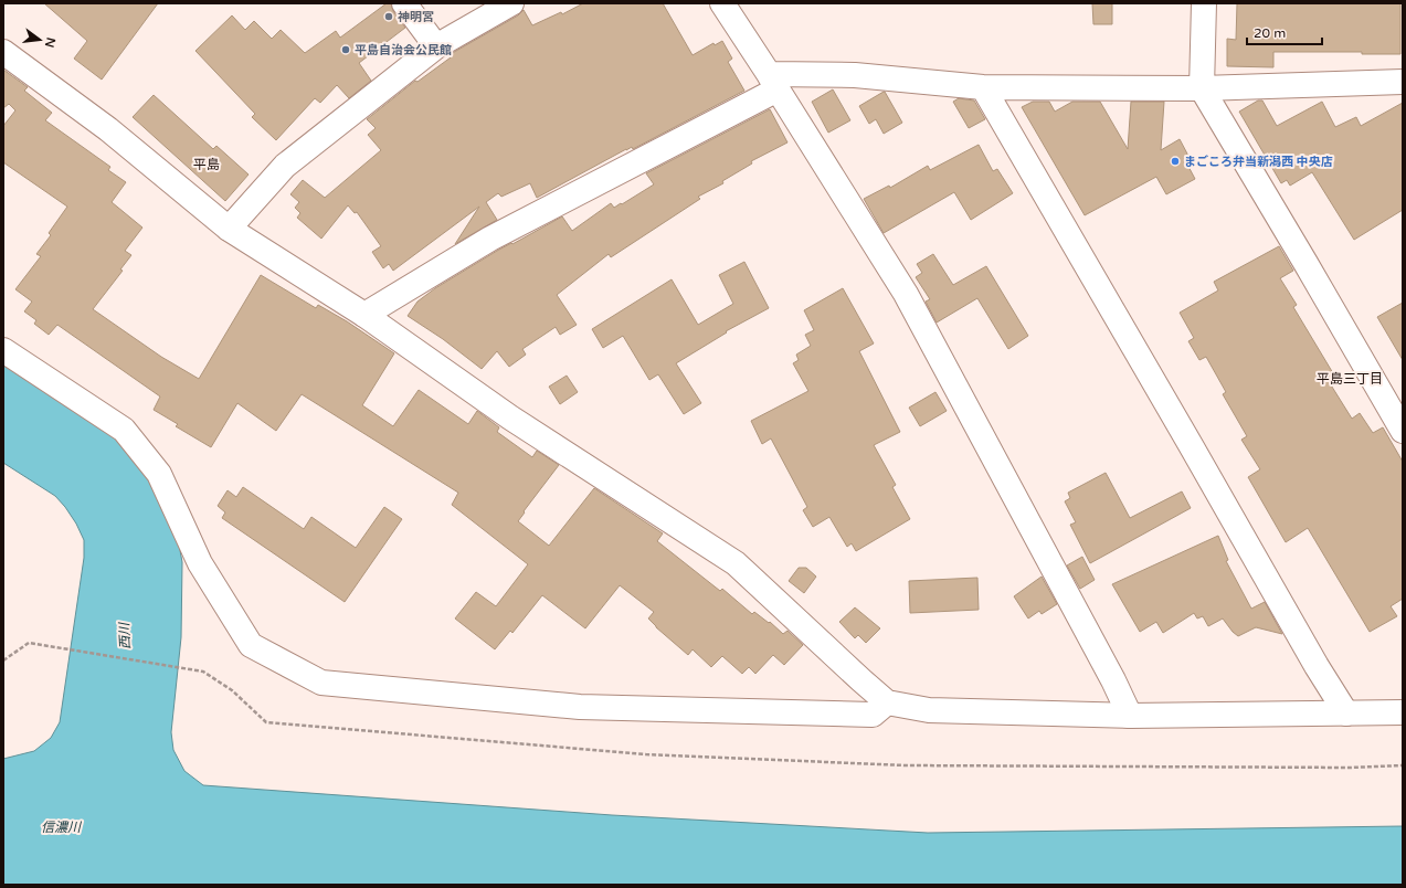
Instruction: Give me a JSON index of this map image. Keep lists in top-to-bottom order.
{
  "districts": ["平島", "平島三丁目"],
  "water": ["西川", "信濃川"],
  "places": ["神明宮", "平島自治会公民館", "まごころ弁当新潟西 中央店"],
  "scale_bar": "20 m",
  "north": "right"
}
